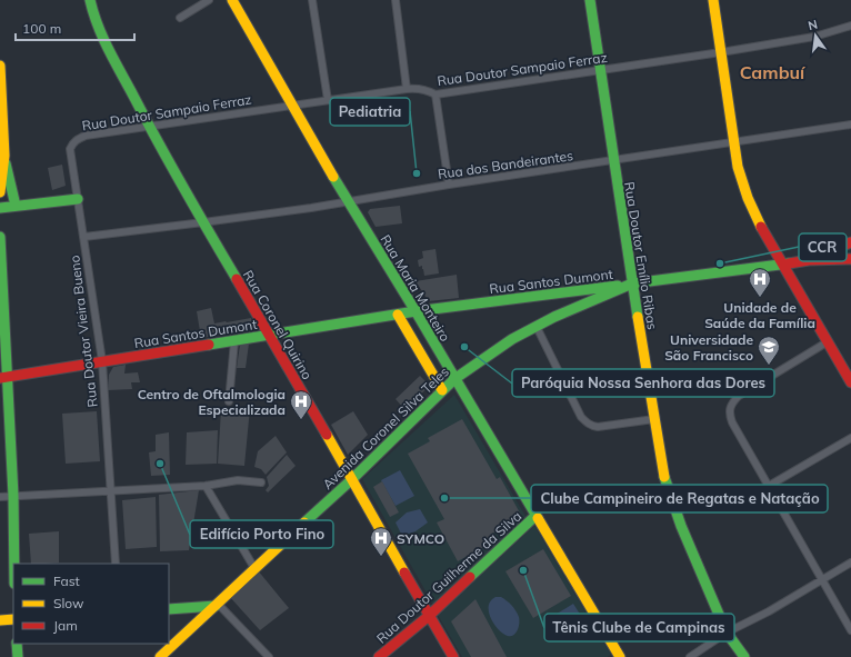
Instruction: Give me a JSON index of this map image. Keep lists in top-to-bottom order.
{
  "streets": {
    "main road": [
      "Rua Doutor Emílio Ribas",
      "Rua Santos Dumont",
      "Rua Maria Monteiro",
      "Rua Coronel Quirino",
      "Avenida Coronel Silva Teles",
      "Rua Doutor Guilherme da Silva"
    ],
    "street": ["Rua Doutor Sampaio Ferraz", "Rua dos Bandeirantes", "Rua Doutor Vieira Bueno"]
  },
  "crossings": [
    ["Rua Doutor Sampaio Ferraz", "Rua Doutor Emílio Ribas"],
    ["Rua Doutor Sampaio Ferraz", "Rua Maria Monteiro"],
    ["Rua Doutor Sampaio Ferraz", "Rua Coronel Quirino"],
    ["Rua Doutor Sampaio Ferraz", "Rua Doutor Vieira Bueno"],
    ["Rua dos Bandeirantes", "Rua Doutor Emílio Ribas"],
    ["Rua dos Bandeirantes", "Rua Maria Monteiro"],
    ["Rua dos Bandeirantes", "Rua Coronel Quirino"],
    ["Rua dos Bandeirantes", "Rua Doutor Vieira Bueno"],
    ["Rua Doutor Emílio Ribas", "Rua Santos Dumont"],
    ["Rua Doutor Emílio Ribas", "Avenida Coronel Silva Teles"],
    ["Rua Santos Dumont", "Rua Maria Monteiro"],
    ["Rua Santos Dumont", "Rua Coronel Quirino"],
    ["Rua Santos Dumont", "Rua Doutor Vieira Bueno"],
    ["Rua Santos Dumont", "Avenida Coronel Silva Teles"],
    ["Rua Maria Monteiro", "Avenida Coronel Silva Teles"],
    ["Rua Maria Monteiro", "Rua Doutor Guilherme da Silva"],
    ["Rua Coronel Quirino", "Avenida Coronel Silva Teles"],
    ["Rua Coronel Quirino", "Rua Doutor Guilherme da Silva"]
  ],
  "districts": ["Cambuí"],
  "places": {
    "other": [
      "Pediatria",
      "CCR",
      "Paróquia Nossa Senhora das Dores",
      "Edifício Porto Fino",
      "Clube Campineiro de Regatas e Natação",
      "Tênis Clube de Campinas"
    ],
    "hospital": ["Unidade de Saúde da Família", "Centro de Oftalmologia Especializada", "SYMCO"],
    "school or university": ["Universidade São Francisco"]
  },
  "legend": ["Fast", "Slow", "Jam"],
  "scale_bar": "100 m",
  "north": "top"
}
